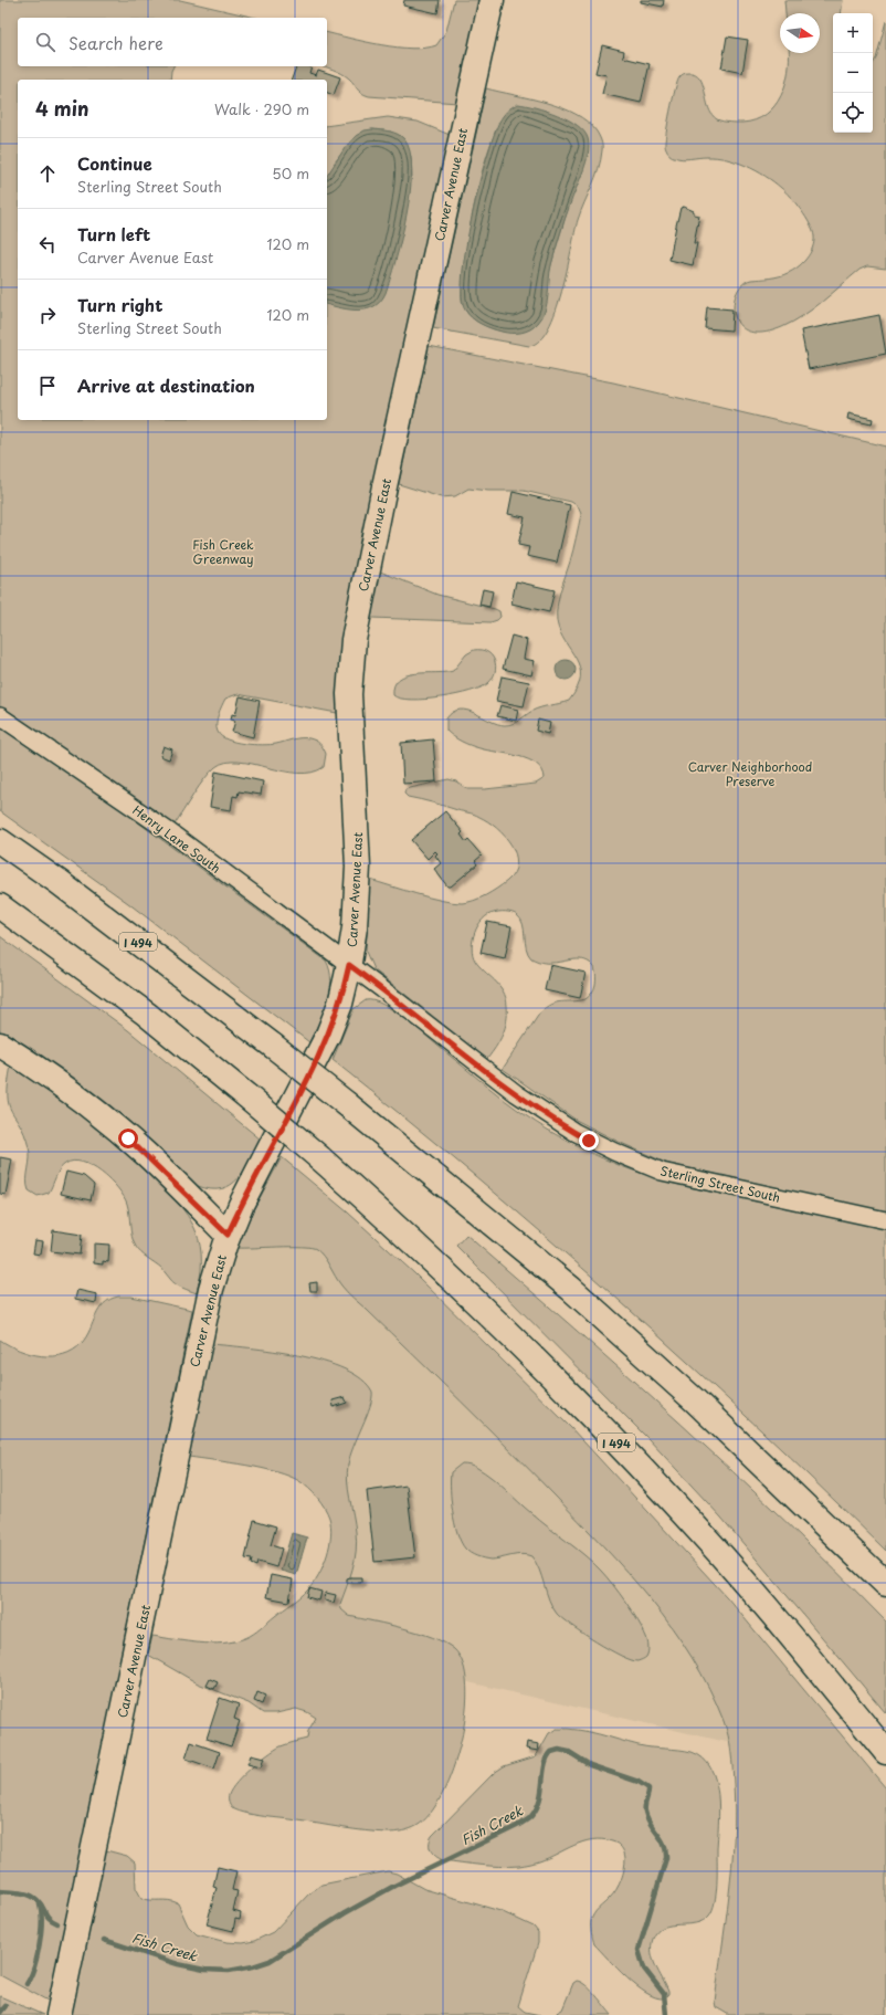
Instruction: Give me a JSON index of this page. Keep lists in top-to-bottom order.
{
  "streets": {
    "main road": ["Carver Avenue East", "I 494"],
    "street": ["Henry Lane South", "Sterling Street South"]
  },
  "crossings": [
    ["Carver Avenue East", "Henry Lane South"],
    ["Carver Avenue East", "Sterling Street South"],
    ["Henry Lane South", "Sterling Street South"]
  ],
  "water": ["Fish Creek"],
  "parks": ["Fish Creek Greenway", "Carver Neighborhood Preserve"],
  "north": "right",
  "page": {
    "map_buttons": ["+", "−"],
    "search": "Search here",
    "heading": ["4 min", "Walk · 290 m"],
    "list": [
      ["Continue", "Sterling Street South", "50 m"],
      ["Turn left", "Carver Avenue East", "120 m"],
      ["Turn right", "Sterling Street South", "120 m"],
      "Arrive at destination"
    ]
  }
}
